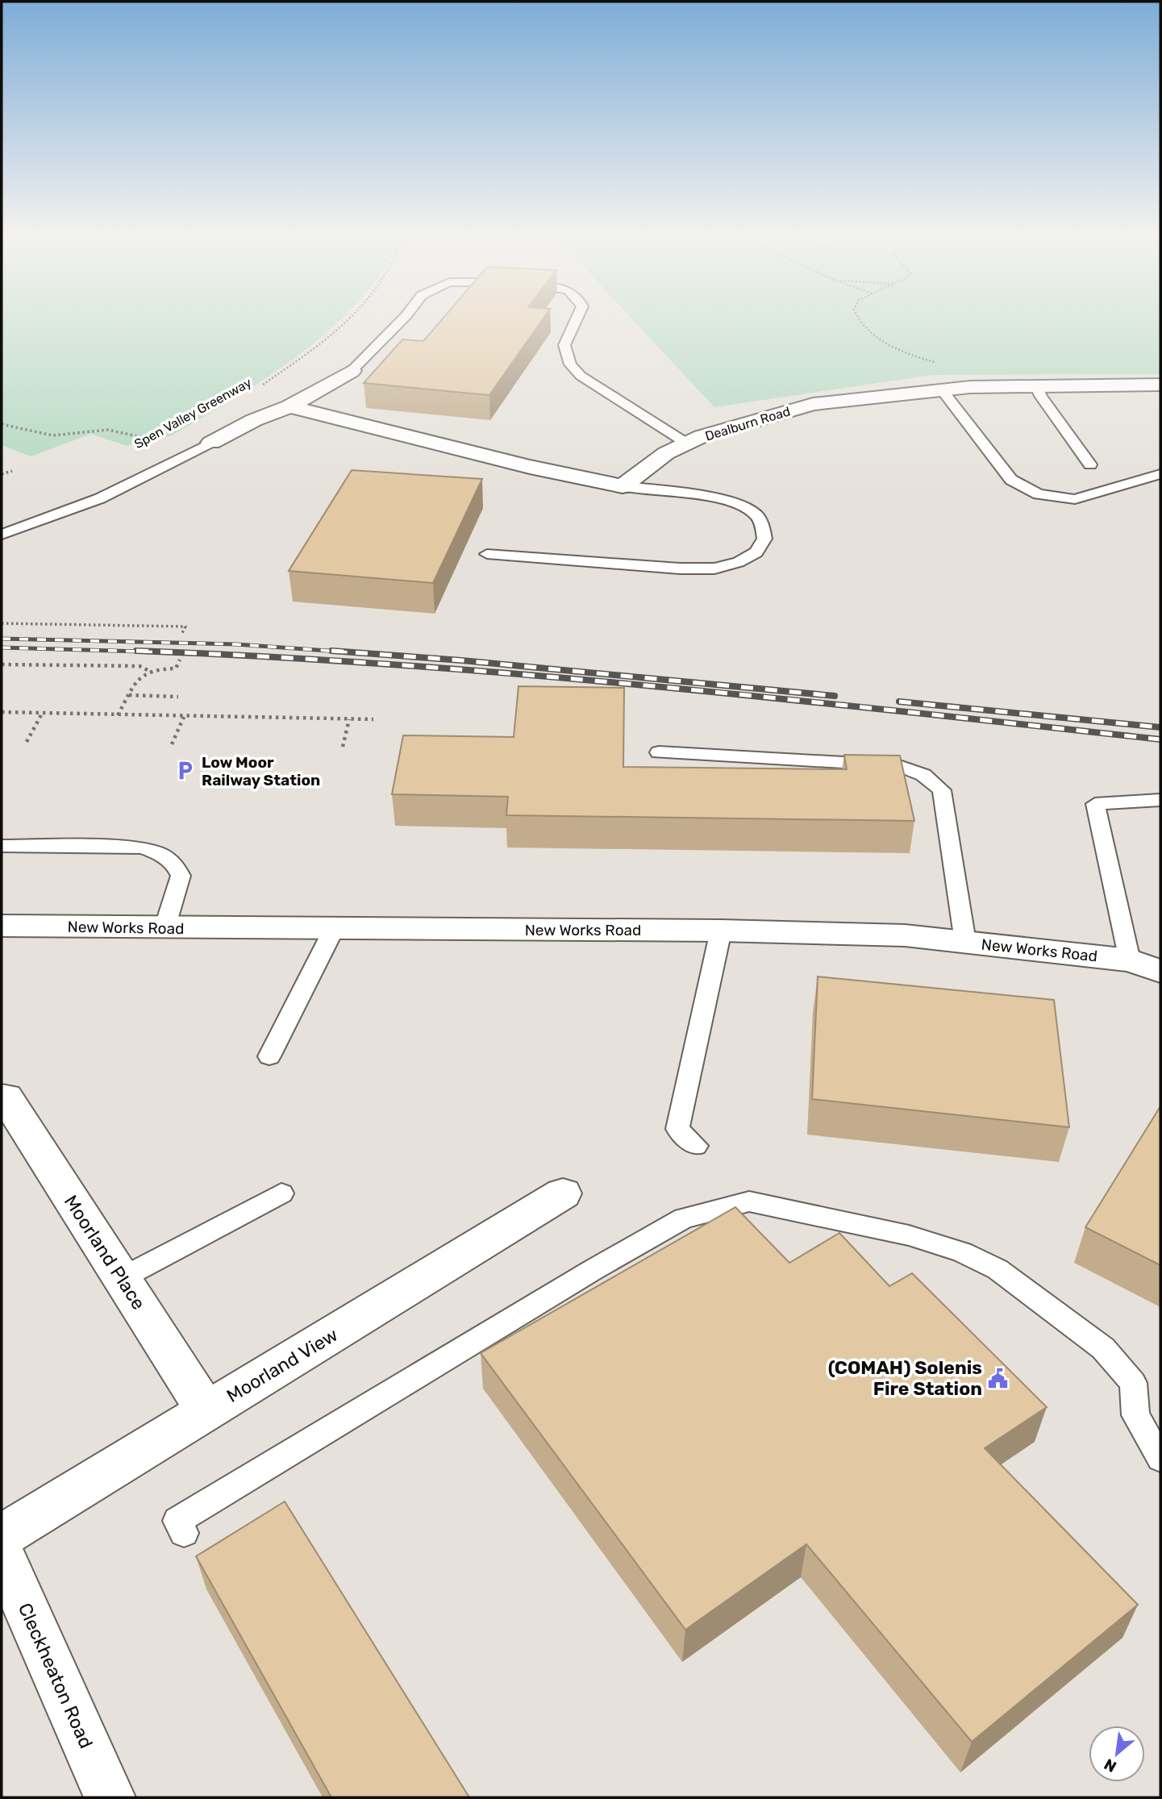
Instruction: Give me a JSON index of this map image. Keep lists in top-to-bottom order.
{
  "streets": {
    "street": [
      "Dealburn Road",
      "New Works Road",
      "Moorland Place",
      "Moorland View",
      "Cleckheaton Road"
    ],
    "path": ["Spen Valley Greenway"]
  },
  "crossings": [
    ["Moorland Place", "Moorland View"]
  ],
  "places": {
    "parking": ["Low Moor Railway Station"],
    "public building": ["(COMAH) Solenis Fire Station"]
  },
  "north": "bottom left"
}
